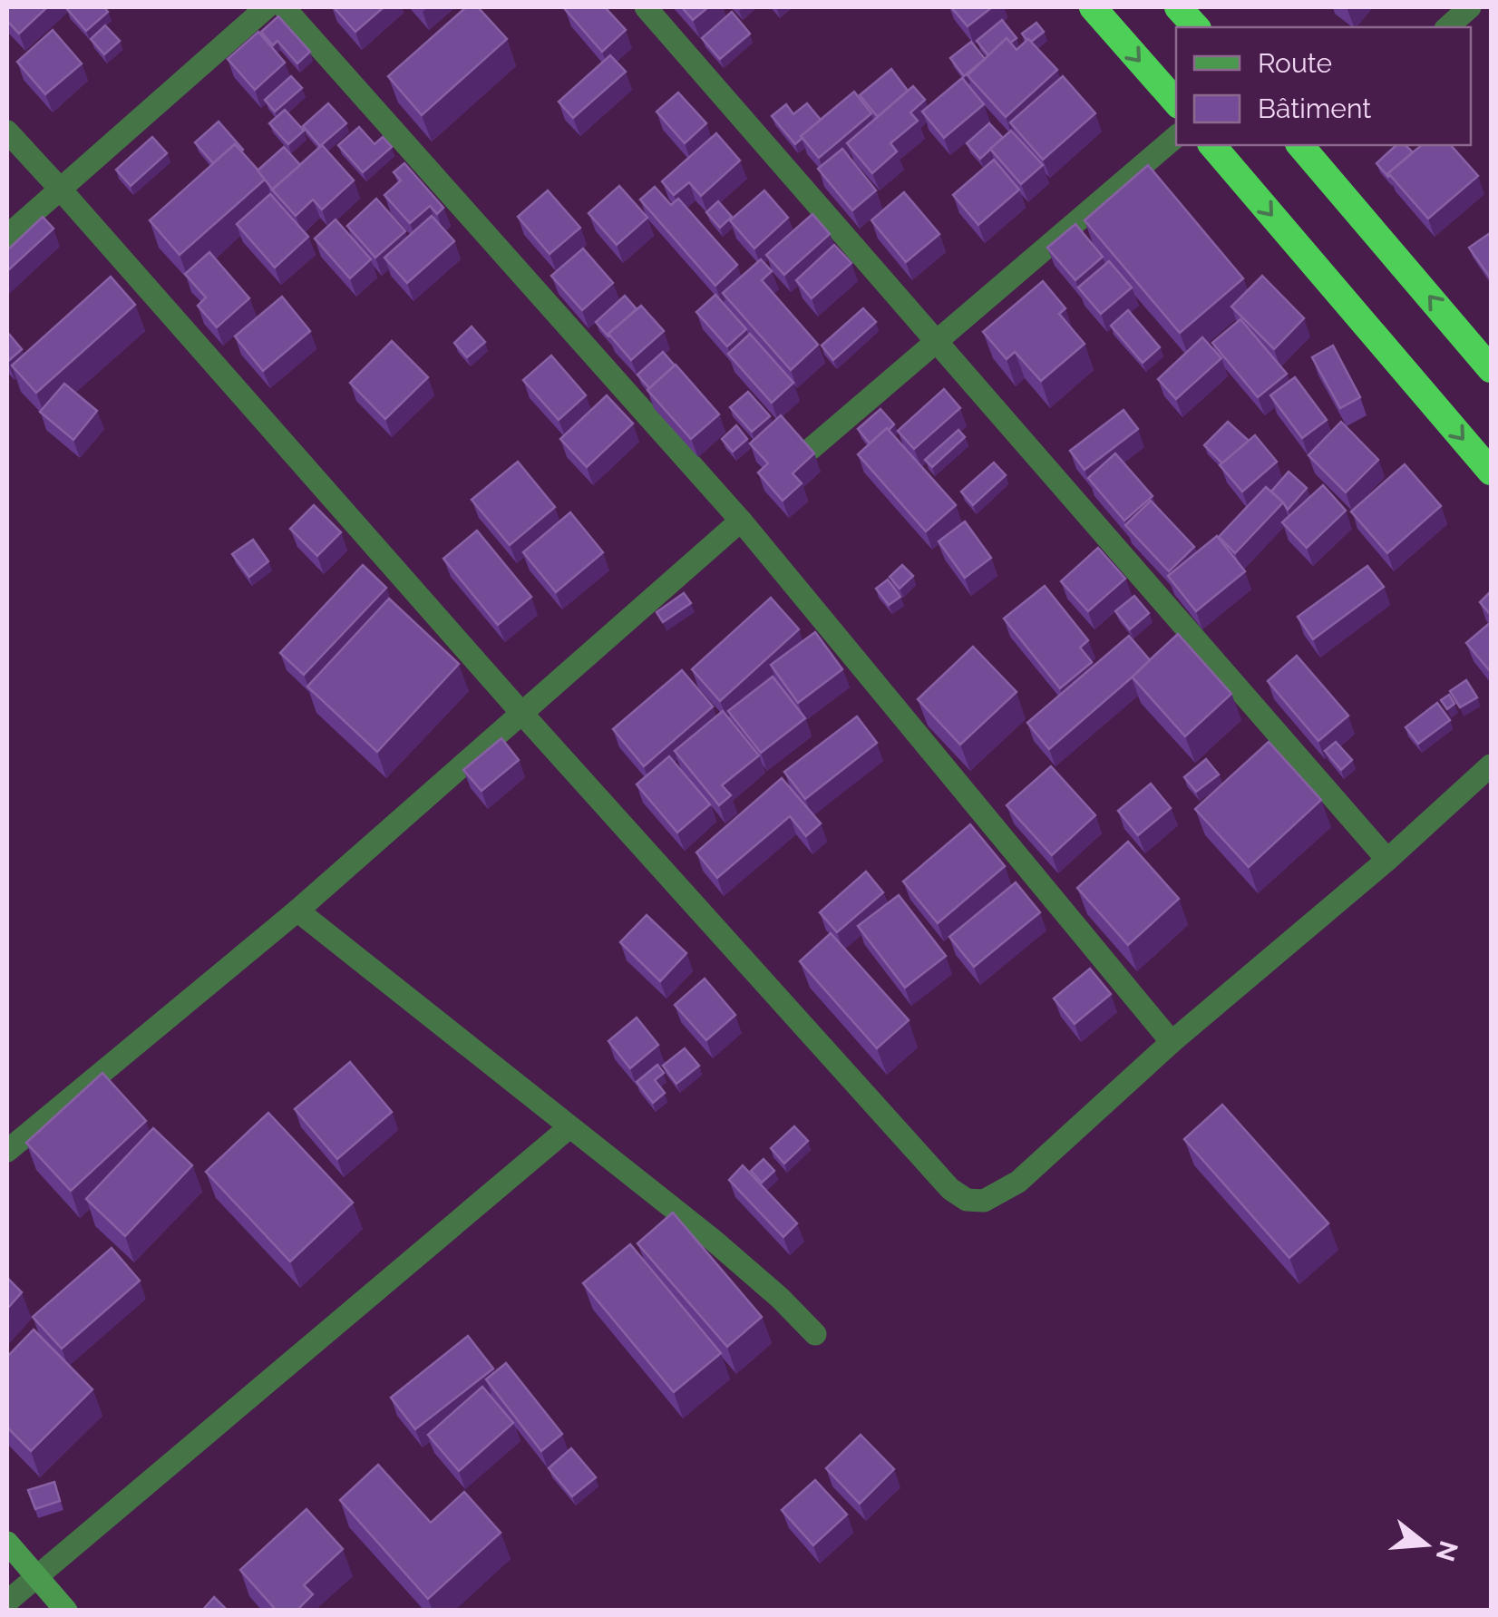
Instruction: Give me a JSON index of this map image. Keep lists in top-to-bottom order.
{
  "legend": ["Route", "Bâtiment"],
  "north": "right"
}
